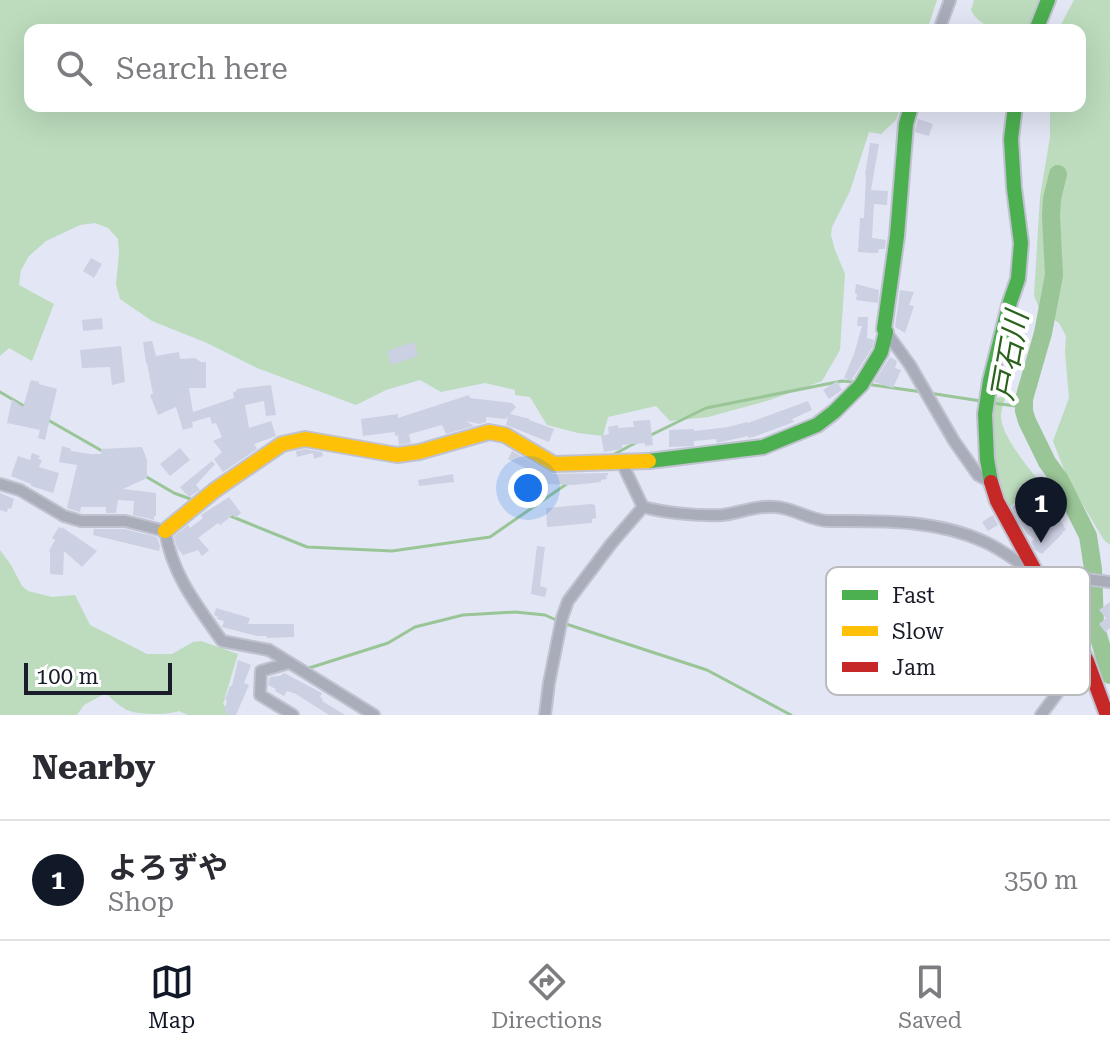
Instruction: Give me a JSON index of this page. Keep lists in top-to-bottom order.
{
  "water": ["戸石川"],
  "legend": ["Fast", "Slow", "Jam"],
  "scale_bar": "100 m",
  "page": {
    "search": "Search here",
    "pins": "1",
    "scale": "100 m",
    "heading": "Nearby",
    "list": [
      {
        "mark": "1",
        "name": "よろずや",
        "note": "Shop",
        "value": "350 m"
      }
    ],
    "nav": ["Map", "Directions", "Saved"]
  }
}
